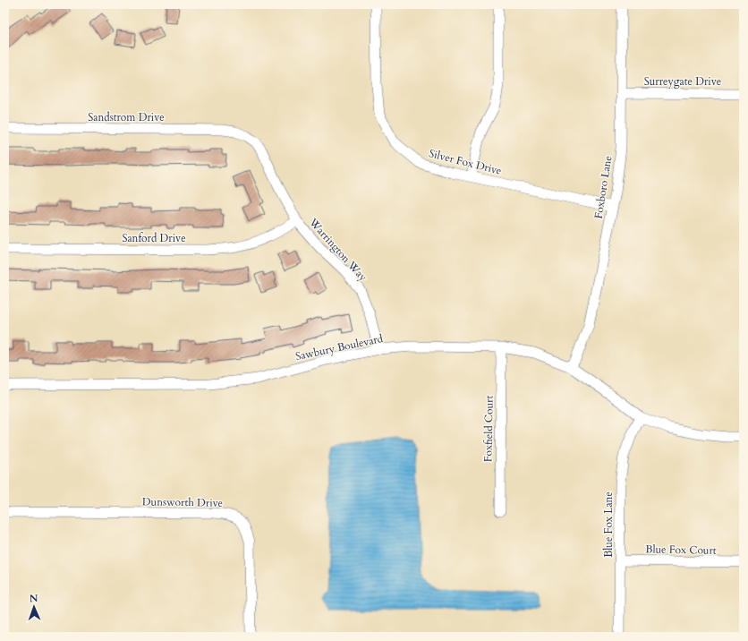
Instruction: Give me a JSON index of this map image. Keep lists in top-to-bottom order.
{
  "streets": {
    "street": [
      "Surreygate Drive",
      "Sandstrom Drive",
      "Silver Fox Drive",
      "Foxboro Lane",
      "Sanford Drive",
      "Warrington Way",
      "Sawbury Boulevard",
      "Foxfield Court",
      "Dunsworth Drive",
      "Blue Fox Lane",
      "Blue Fox Court"
    ]
  },
  "crossings": [
    ["Surreygate Drive", "Foxboro Lane"],
    ["Sandstrom Drive", "Warrington Way"],
    ["Silver Fox Drive", "Foxboro Lane"],
    ["Foxboro Lane", "Sawbury Boulevard"],
    ["Sanford Drive", "Warrington Way"],
    ["Warrington Way", "Sawbury Boulevard"],
    ["Sawbury Boulevard", "Foxfield Court"],
    ["Sawbury Boulevard", "Blue Fox Lane"],
    ["Blue Fox Lane", "Blue Fox Court"]
  ],
  "north": "top"
}
